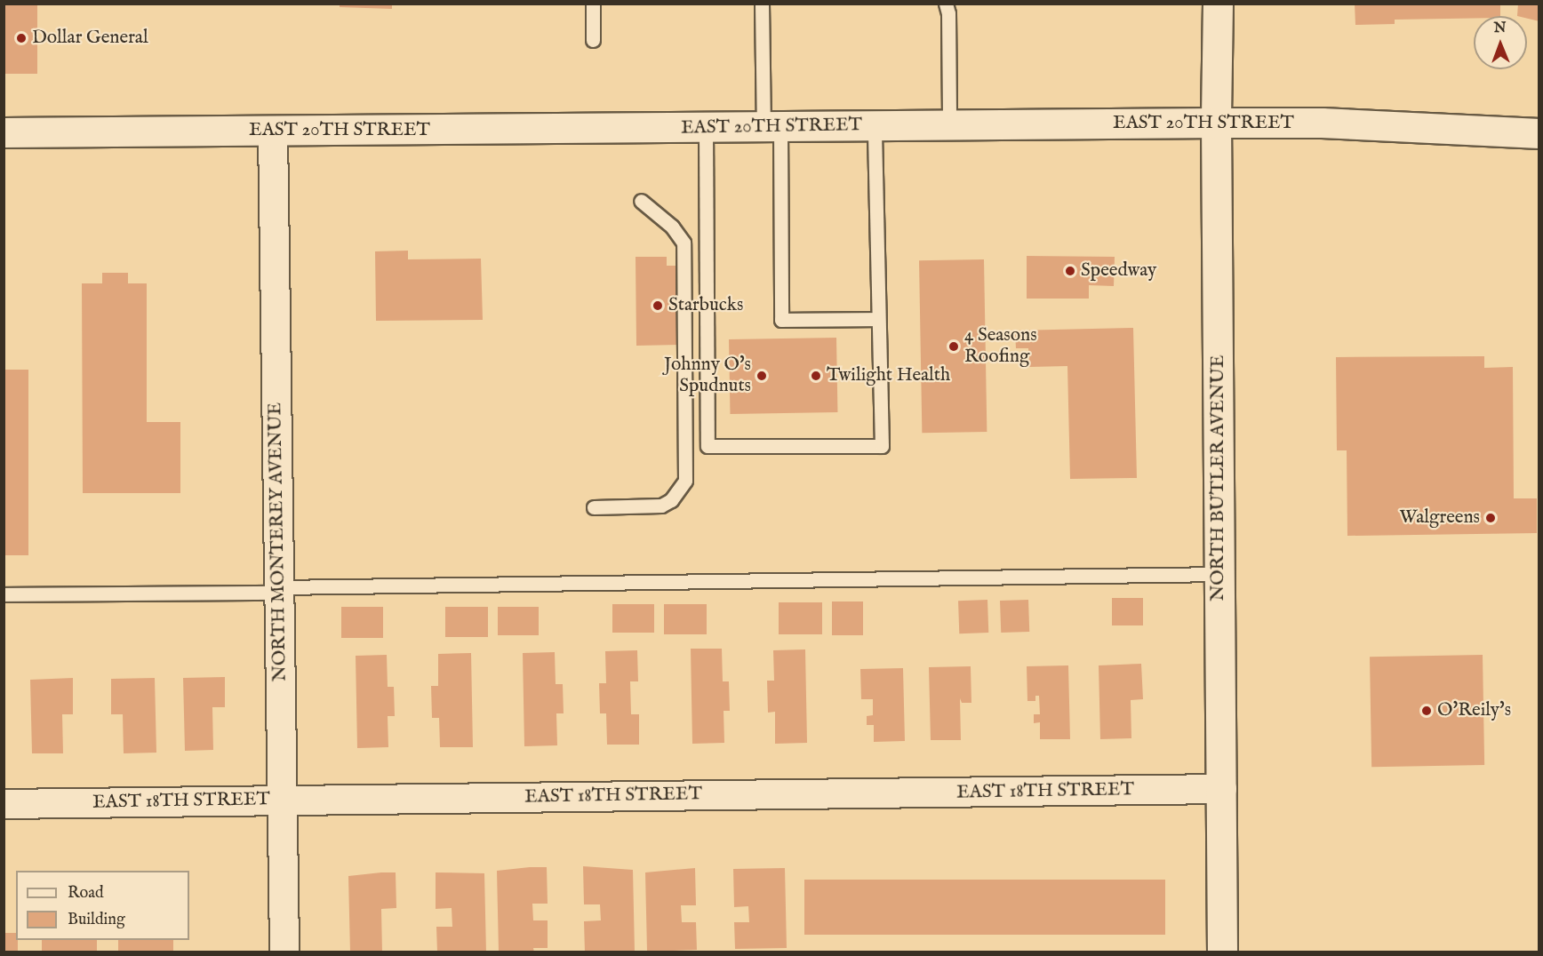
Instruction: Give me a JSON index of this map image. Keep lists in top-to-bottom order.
{
  "streets": {
    "main road": ["EAST 20TH STREET", "NORTH BUTLER AVENUE"],
    "street": ["NORTH MONTEREY AVENUE", "EAST 18TH STREET"]
  },
  "crossings": [
    ["EAST 20TH STREET", "NORTH BUTLER AVENUE"],
    ["EAST 20TH STREET", "NORTH MONTEREY AVENUE"],
    ["NORTH BUTLER AVENUE", "EAST 18TH STREET"],
    ["NORTH MONTEREY AVENUE", "EAST 18TH STREET"]
  ],
  "places": [
    "Dollar General",
    "Speedway",
    "Starbucks",
    "4 Seasons Roofing",
    "Johnny O's Spudnuts",
    "Twilight Health",
    "Walgreens",
    "O'Reily's"
  ],
  "legend": ["Road", "Building"],
  "north": "top"
}
